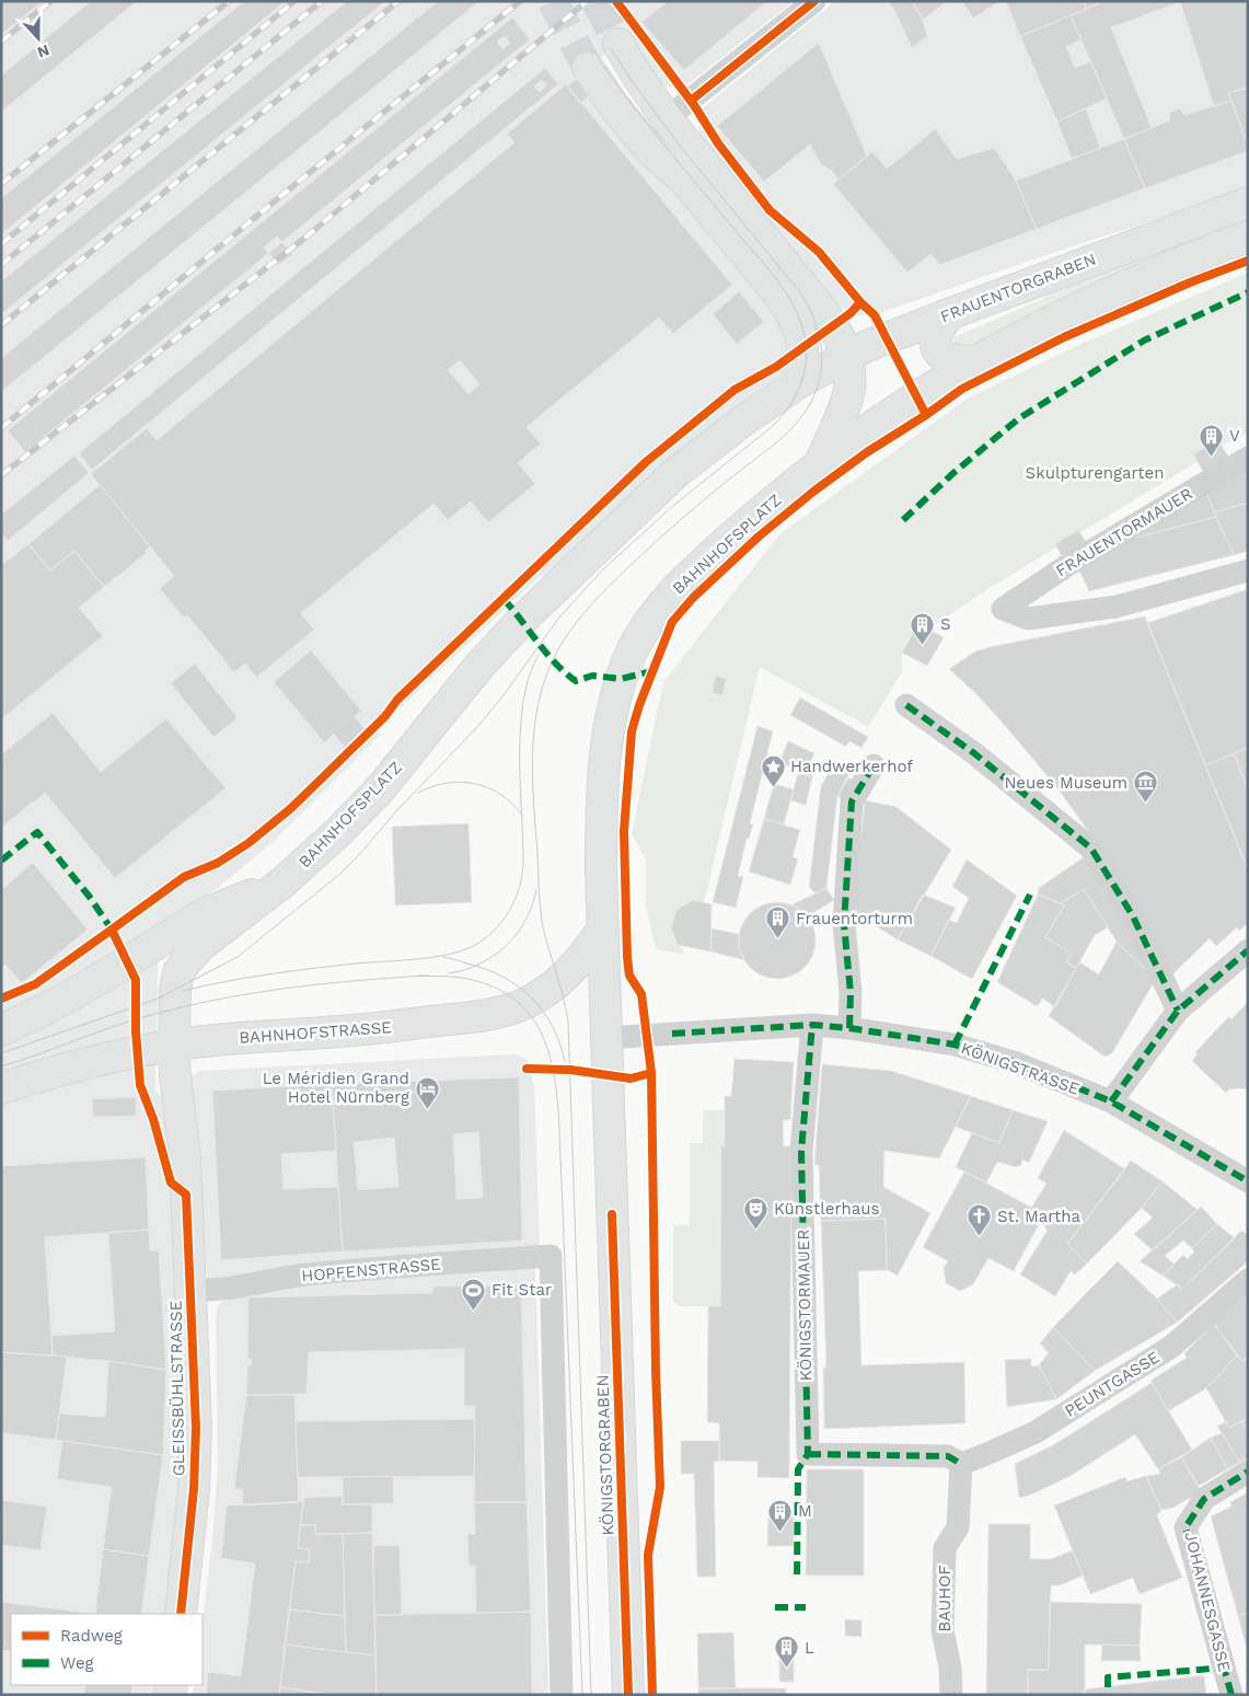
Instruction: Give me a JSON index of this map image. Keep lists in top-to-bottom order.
{
  "streets": {
    "main road": [
      "FRAUENTORGRABEN",
      "BAHNHOFSPLATZ",
      "BAHNHOFSTRASSE",
      "GLEISSBÜHLSTRASSE",
      "KÖNIGSTORGRABEN"
    ],
    "street": [
      "FRAUENTORMAUER",
      "KÖNIGSTRASSE",
      "HOPFENSTRASSE",
      "KÖNIGSTORMAUER",
      "PEUNTGASSE",
      "BAUHOF",
      "JOHANNESGASSE"
    ]
  },
  "crossings": [
    ["FRAUENTORGRABEN", "BAHNHOFSPLATZ"],
    ["BAHNHOFSPLATZ", "BAHNHOFSTRASSE"],
    ["BAHNHOFSPLATZ", "KÖNIGSTRASSE"],
    ["BAHNHOFSPLATZ", "GLEISSBÜHLSTRASSE"],
    ["BAHNHOFSPLATZ", "KÖNIGSTORGRABEN"],
    ["BAHNHOFSTRASSE", "GLEISSBÜHLSTRASSE"],
    ["KÖNIGSTRASSE", "KÖNIGSTORMAUER"],
    ["KÖNIGSTRASSE", "KÖNIGSTORGRABEN"],
    ["HOPFENSTRASSE", "GLEISSBÜHLSTRASSE"],
    ["KÖNIGSTORMAUER", "PEUNTGASSE"],
    ["KÖNIGSTORMAUER", "BAUHOF"],
    ["PEUNTGASSE", "BAUHOF"]
  ],
  "parks": ["Skulpturengarten"],
  "places": {
    "building": [
      "V",
      "S",
      "Frauentorturm",
      "M",
      "L"
    ],
    "place": ["Handwerkerhof"],
    "museum": ["Neues Museum"],
    "hotel": ["Le Méridien Grand Hotel Nürnberg"],
    "theatre": ["Künstlerhaus"],
    "church": ["St. Martha"],
    "sports": ["Fit Star"]
  },
  "legend": ["Radweg", "Weg"],
  "north": "bottom"
}
